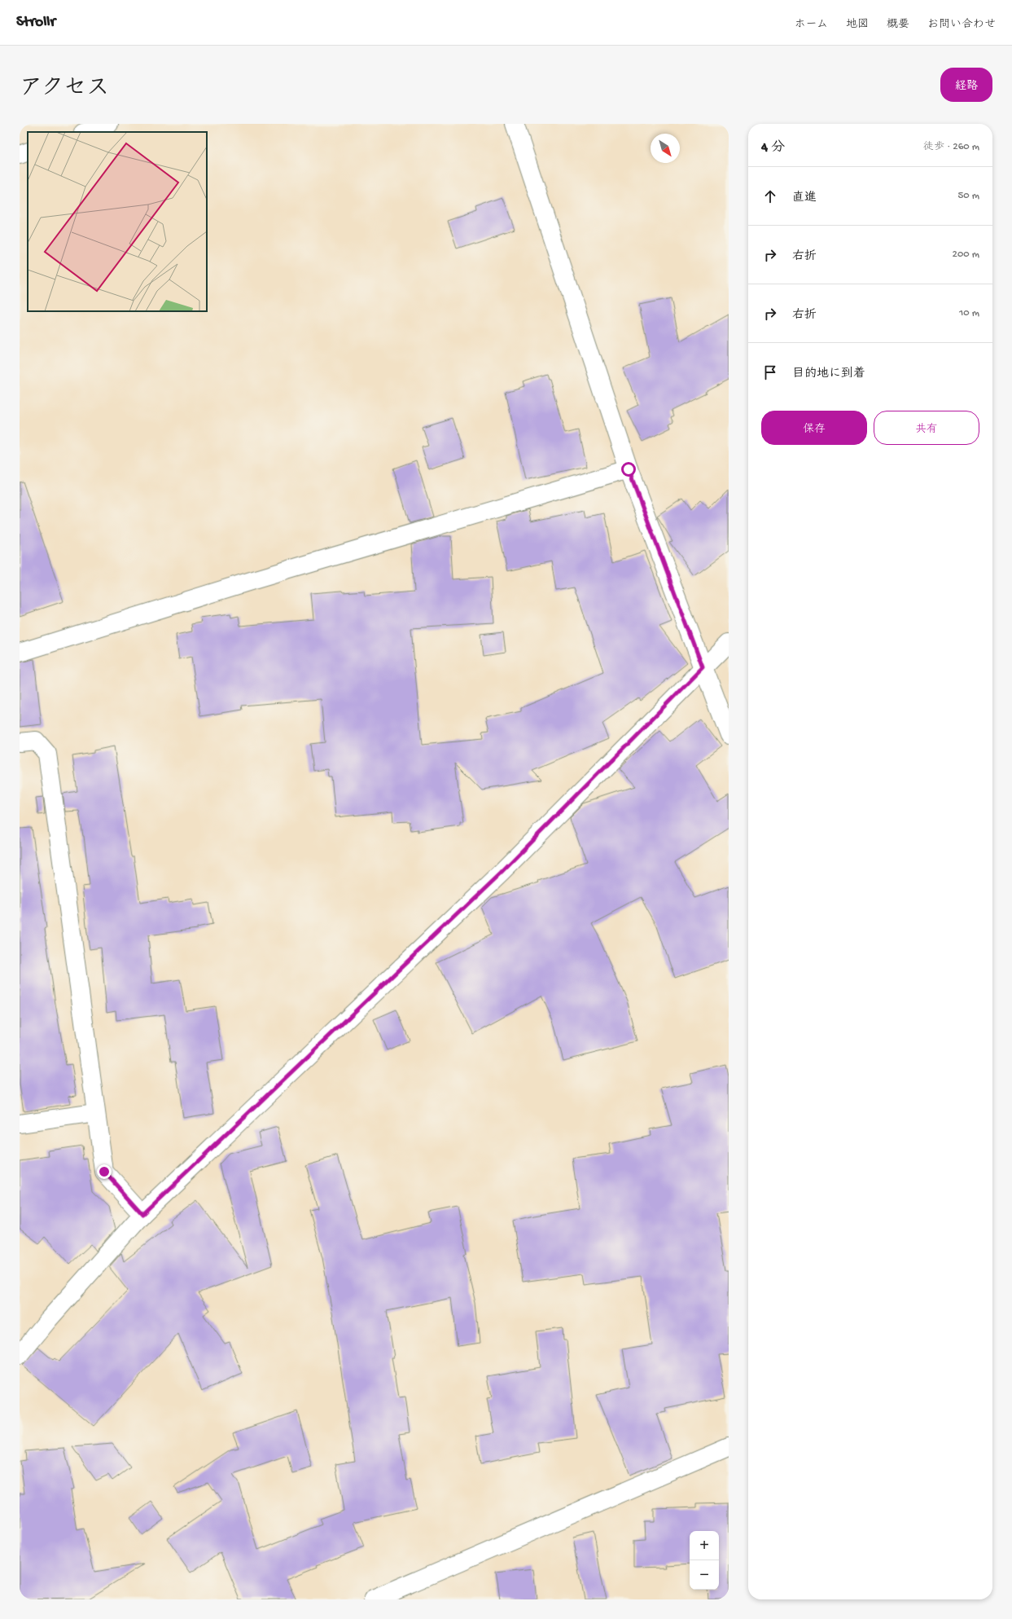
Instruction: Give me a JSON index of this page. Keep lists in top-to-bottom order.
{
  "north": "bottom right",
  "page": {
    "header": "Strollr",
    "nav": [
      "ホーム",
      "地図",
      "概要",
      "お問い合わせ"
    ],
    "title": "アクセス",
    "buttons": [
      "経路",
      ["保存", "共有"]
    ],
    "heading": ["4 分", "徒歩 · 260 m"],
    "list": [
      ["直進", "50 m"],
      ["右折", "200 m"],
      ["右折", "10 m"],
      "目的地に到着"
    ],
    "map_buttons": ["+", "−"]
  }
}
